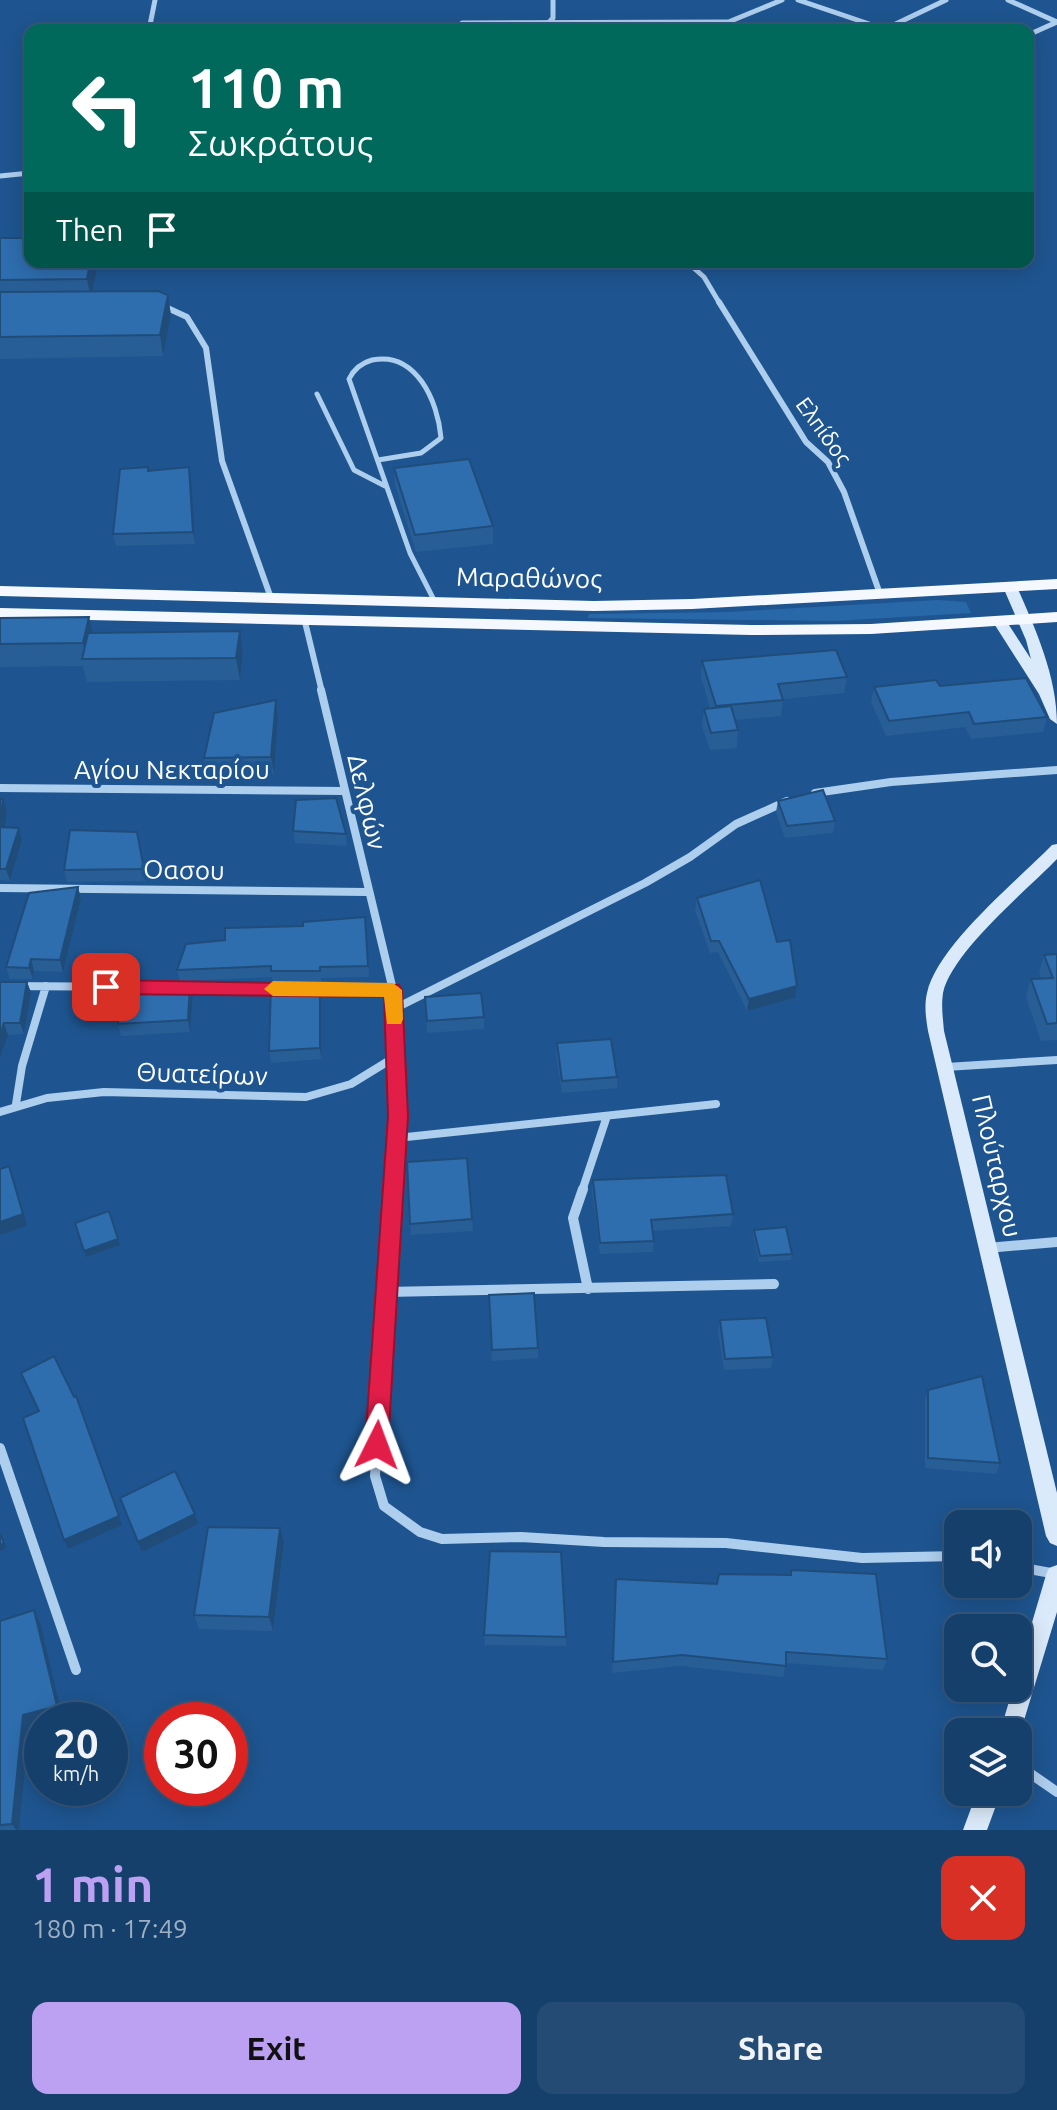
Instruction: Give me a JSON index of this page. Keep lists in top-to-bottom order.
{
  "streets": {
    "main road": ["Μαραθώνος"],
    "street": [
      "Ελπίδος",
      "Αγίου Νεκταρίου",
      "Δελφών",
      "Οασου",
      "Θυατείρων",
      "Πλούταρχου"
    ]
  },
  "crossings": [
    ["Ελπίδος", "Μαραθώνος"],
    ["Μαραθώνος", "Δελφών"],
    ["Αγίου Νεκταρίου", "Δελφών"],
    ["Δελφών", "Οασου"],
    ["Δελφών", "Θυατείρων"]
  ],
  "page": {
    "turn": ["110 m", "Σωκράτους"],
    "then": "Then",
    "speed": "20 km/h",
    "limit": "30",
    "heading": ["1 min", "180 m · 17:49"],
    "buttons": ["Exit", "Share"]
  }
}
